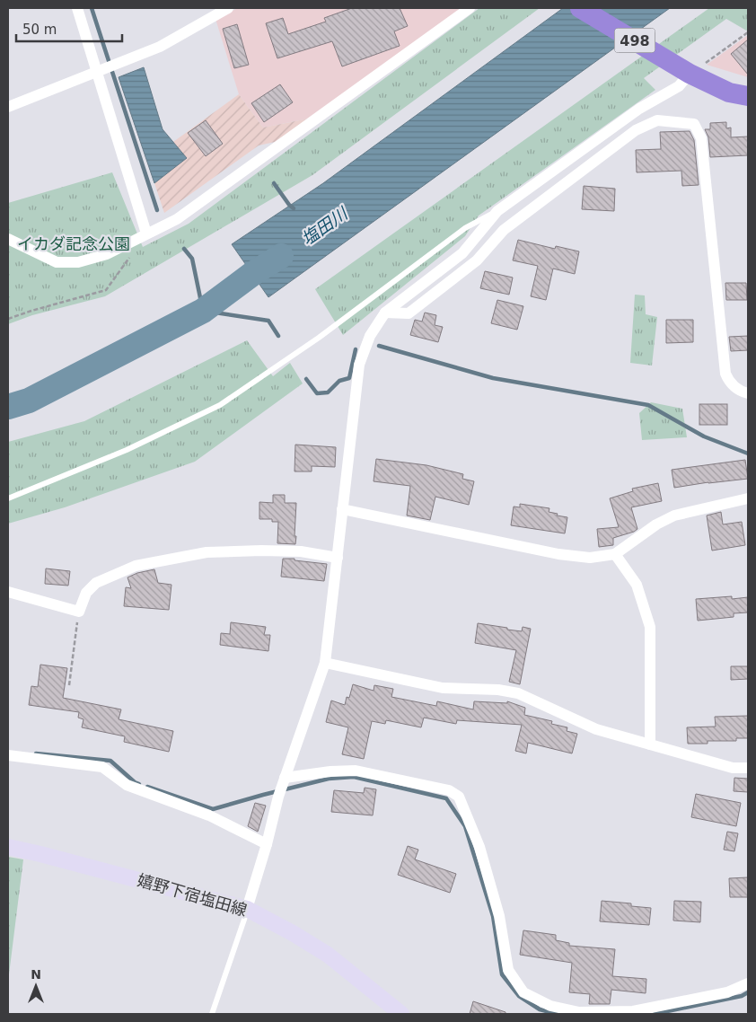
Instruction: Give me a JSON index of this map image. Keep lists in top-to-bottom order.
{
  "streets": {
    "highway": ["498"],
    "main road": ["嬉野下宿塩田線"]
  },
  "water": ["塩田川"],
  "parks": ["イカダ記念公園"],
  "scale_bar": "50 m",
  "north": "top"
}
